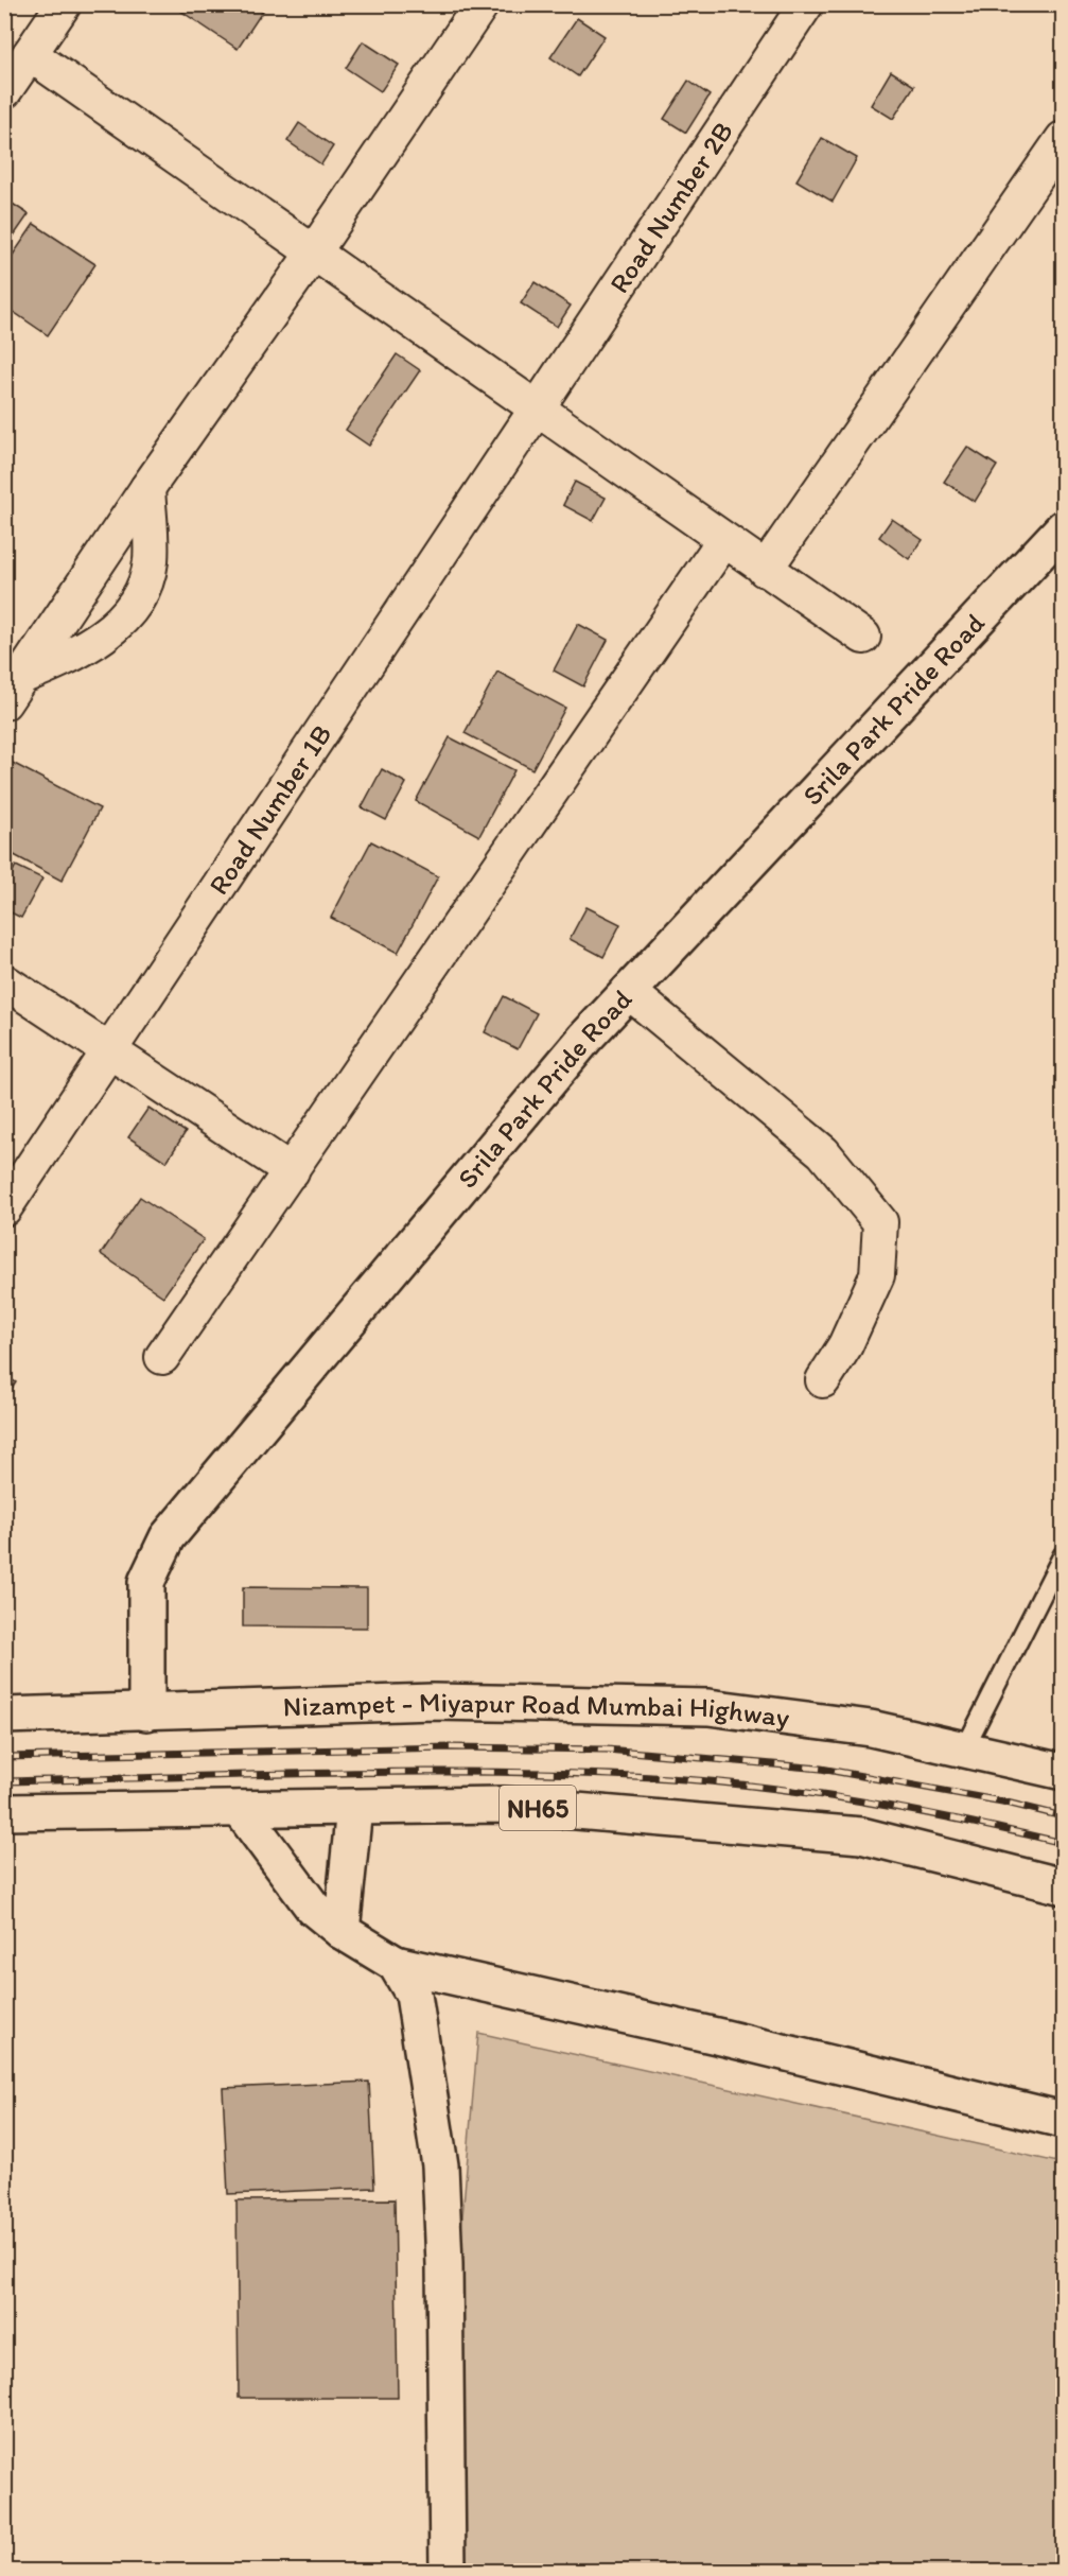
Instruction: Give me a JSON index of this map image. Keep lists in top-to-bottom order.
{
  "streets": {
    "main road": ["Srila Park Pride Road", "Nizampet - Miyapur Road Mumbai Highway", "NH65"],
    "street": ["Road Number 2B", "Road Number 1B"]
  },
  "crossings": [
    ["Road Number 2B", "Road Number 1B"],
    ["Srila Park Pride Road", "Nizampet - Miyapur Road Mumbai Highway"]
  ]
}
